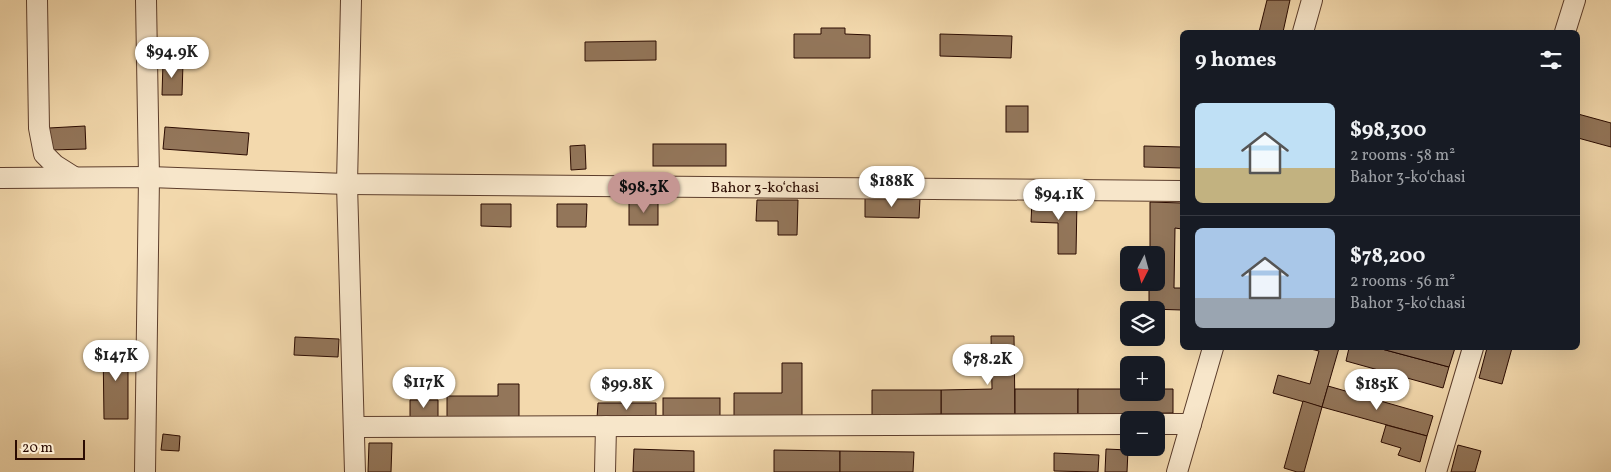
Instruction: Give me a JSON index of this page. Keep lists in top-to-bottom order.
{
  "streets": {
    "street": ["Bahor 3-koʻchasi"]
  },
  "scale_bar": "20 m",
  "north": "bottom",
  "page": {
    "heading": "9 homes",
    "price": [
      "$94.9K",
      "$188K",
      "$98.3K",
      "$94.1K",
      "$147K",
      "$78.2K",
      "$117K",
      "$99.8K",
      "$185K"
    ],
    "list": [
      {
        "name": "$98,300",
        "note": "2 rooms · 58 m² · Bahor 3-koʻchasi"
      },
      {
        "name": "$78,200",
        "note": "2 rooms · 56 m² · Bahor 3-koʻchasi"
      }
    ],
    "map_buttons": ["+", "−"],
    "scale": "20 m"
  }
}
